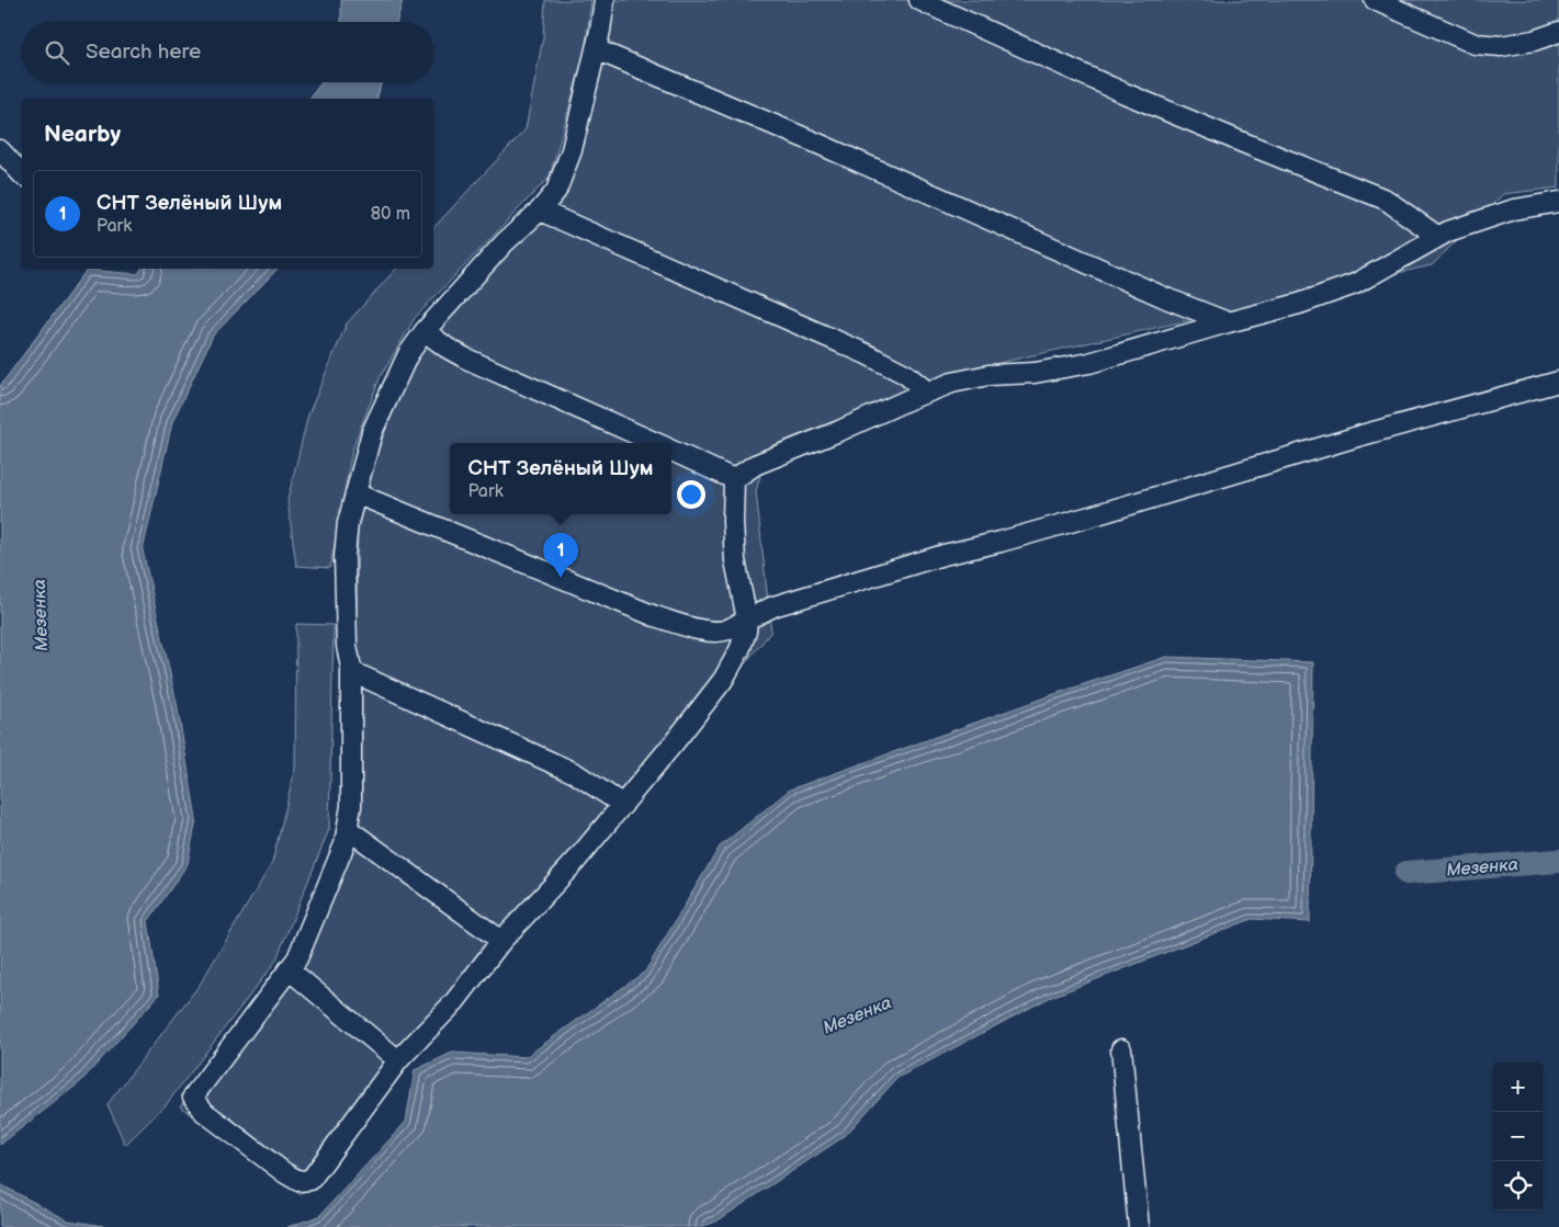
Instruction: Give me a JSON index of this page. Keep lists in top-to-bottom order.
{
  "water": ["Мезенка"],
  "page": {
    "search": "Search here",
    "heading": "Nearby",
    "list": [
      {
        "mark": "1",
        "name": "СНТ Зелёный Шум",
        "note": "Park",
        "value": "80 m"
      }
    ],
    "popup": ["СНТ Зелёный Шум", "Park"],
    "pins": "1",
    "map_buttons": ["+", "−"]
  }
}
